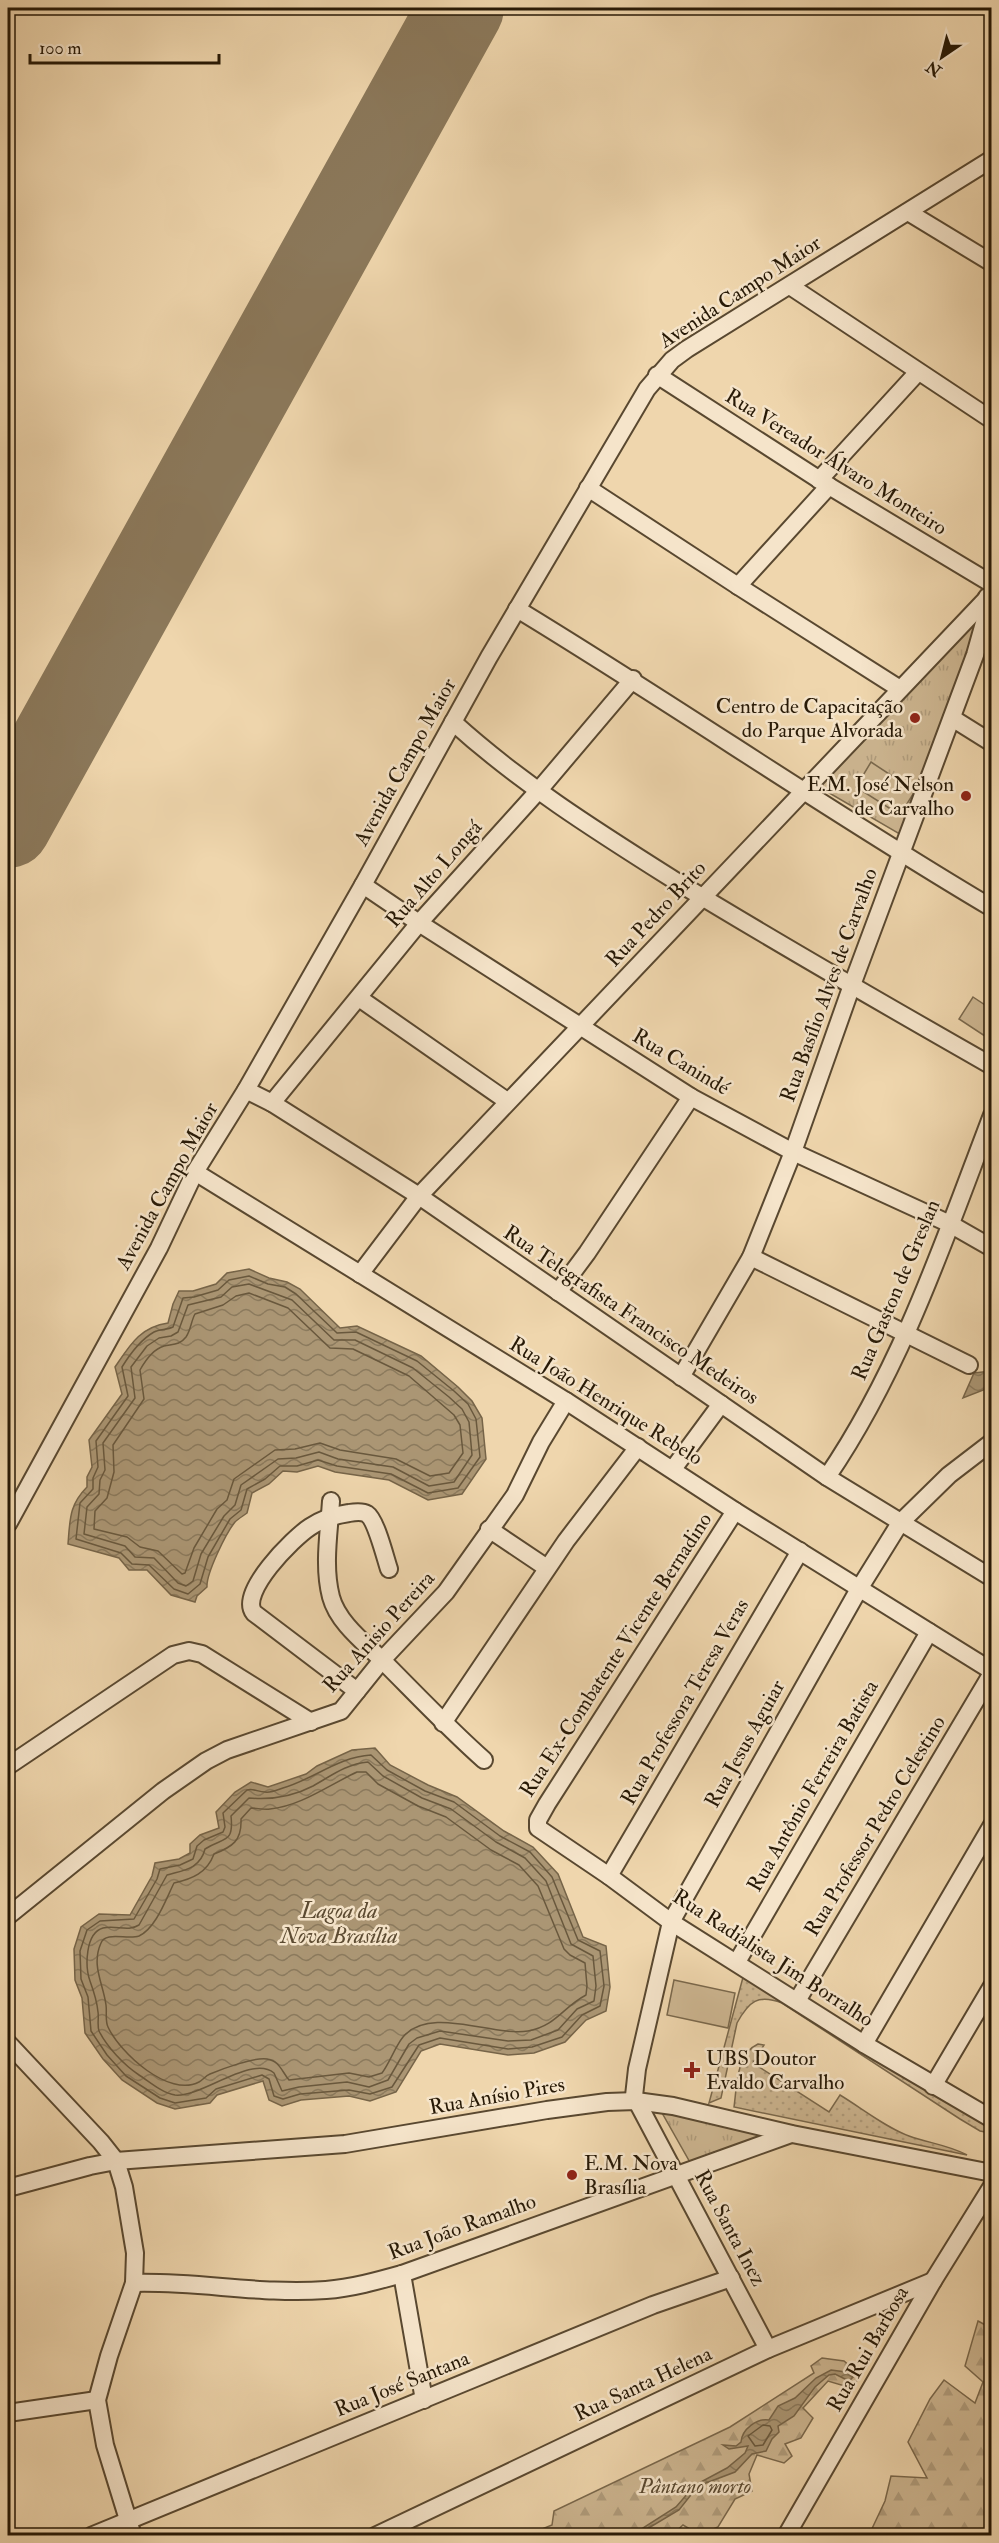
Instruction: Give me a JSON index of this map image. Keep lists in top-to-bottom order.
{
  "streets": {
    "street": [
      "Avenida Campo Maior",
      "Rua Vereador Álvaro Monteiro",
      "Rua Alto Longá",
      "Rua Pedro Brito",
      "Rua Basílio Alves de Carvalho",
      "Rua Canindé",
      "Rua Gaston de Greslan",
      "Rua Telegrafista Francisco Medeiros",
      "Rua João Henrique Rebelo",
      "Rua Anisio Pereira",
      "Rua Ex-Combatente Vicente Bernadino",
      "Rua Professora Teresa Veras",
      "Rua Jesus Aguiar",
      "Rua Antônio Ferreira Batista",
      "Rua Professor Pedro Celestino",
      "Rua Radialista Jim Borralho",
      "Rua Anísio Pires",
      "Rua João Ramalho",
      "Rua Santa Inez",
      "Rua Rui Barbosa",
      "Rua José Santana",
      "Rua Santa Helena"
    ]
  },
  "crossings": [
    ["Avenida Campo Maior", "Rua Vereador Álvaro Monteiro"],
    ["Avenida Campo Maior", "Rua Canindé"],
    ["Avenida Campo Maior", "Rua Telegrafista Francisco Medeiros"],
    ["Avenida Campo Maior", "Rua João Henrique Rebelo"],
    ["Rua Vereador Álvaro Monteiro", "Rua Pedro Brito"],
    ["Rua Vereador Álvaro Monteiro", "Rua Basílio Alves de Carvalho"],
    ["Rua Alto Longá", "Rua Canindé"],
    ["Rua Alto Longá", "Rua Telegrafista Francisco Medeiros"],
    ["Rua Pedro Brito", "Rua Basílio Alves de Carvalho"],
    ["Rua Pedro Brito", "Rua Canindé"],
    ["Rua Pedro Brito", "Rua Telegrafista Francisco Medeiros"],
    ["Rua Pedro Brito", "Rua João Henrique Rebelo"],
    ["Rua Basílio Alves de Carvalho", "Rua Canindé"],
    ["Rua Basílio Alves de Carvalho", "Rua Telegrafista Francisco Medeiros"],
    ["Rua Canindé", "Rua Gaston de Greslan"],
    ["Rua Gaston de Greslan", "Rua Telegrafista Francisco Medeiros"],
    ["Rua Telegrafista Francisco Medeiros", "Rua Jesus Aguiar"],
    ["Rua João Henrique Rebelo", "Rua Anisio Pereira"],
    ["Rua João Henrique Rebelo", "Rua Ex-Combatente Vicente Bernadino"],
    ["Rua João Henrique Rebelo", "Rua Professora Teresa Veras"],
    ["Rua João Henrique Rebelo", "Rua Jesus Aguiar"],
    ["Rua João Henrique Rebelo", "Rua Antônio Ferreira Batista"],
    ["Rua João Henrique Rebelo", "Rua Professor Pedro Celestino"],
    ["Rua Ex-Combatente Vicente Bernadino", "Rua Radialista Jim Borralho"],
    ["Rua Professora Teresa Veras", "Rua Radialista Jim Borralho"],
    ["Rua Jesus Aguiar", "Rua Radialista Jim Borralho"],
    ["Rua Antônio Ferreira Batista", "Rua Radialista Jim Borralho"],
    ["Rua Professor Pedro Celestino", "Rua Radialista Jim Borralho"],
    ["Rua Anísio Pires", "Rua João Ramalho"],
    ["Rua Anísio Pires", "Rua Santa Inez"],
    ["Rua João Ramalho", "Rua Santa Inez"],
    ["Rua Santa Inez", "Rua José Santana"],
    ["Rua Santa Inez", "Rua Santa Helena"],
    ["Rua Rui Barbosa", "Rua Santa Helena"]
  ],
  "water": ["Lagoa da Nova Brasília"],
  "parks": ["Pântano morto"],
  "places": {
    "other": ["Centro de Capacitação do Parque Alvorada", "E.M. José Nelson de Carvalho", "E.M. Nova Brasília"],
    "health": ["UBS Doutor Evaldo Carvalho"]
  },
  "scale_bar": "100 m",
  "north": "bottom left"
}
